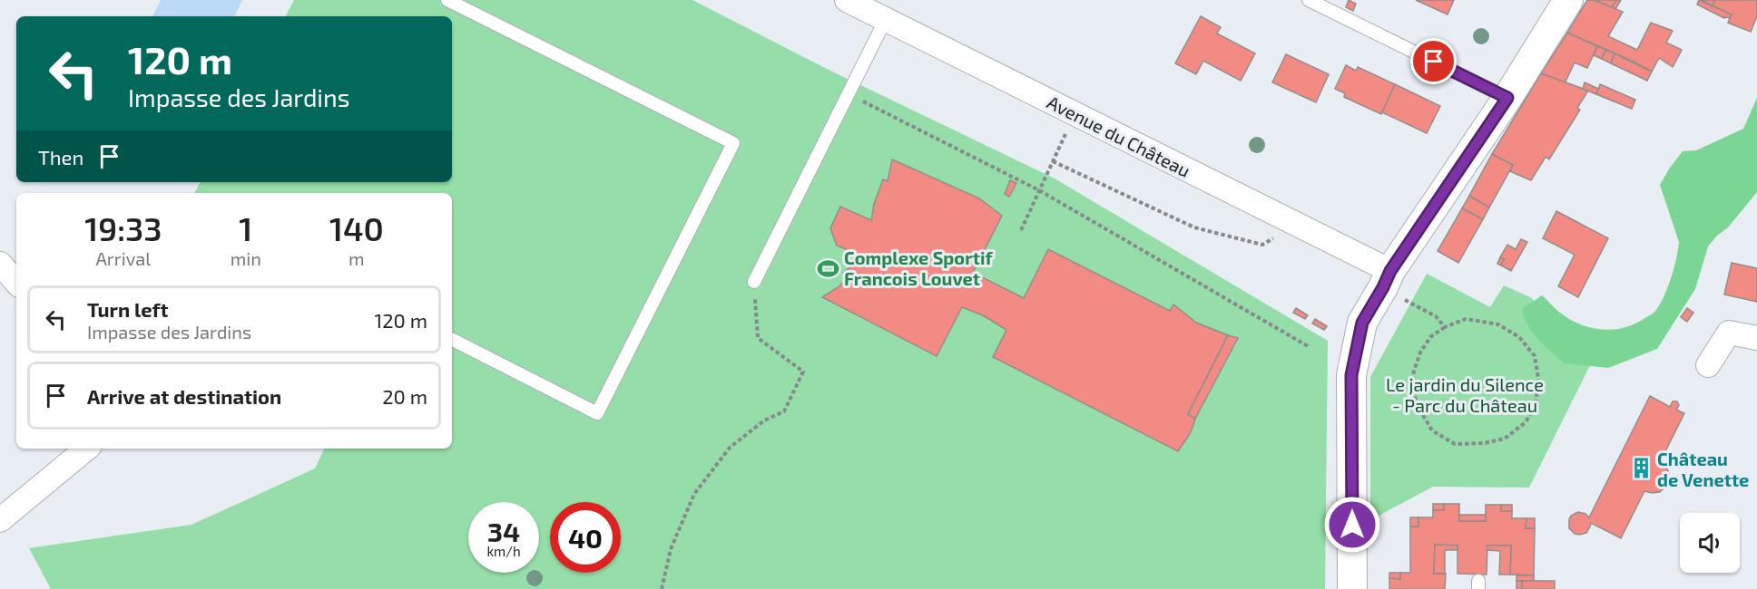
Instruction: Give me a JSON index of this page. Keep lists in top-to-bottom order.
{
  "streets": {
    "street": ["Avenue du Château"]
  },
  "parks": ["Le jardin du Silence - Parc du Château"],
  "places": {
    "sports": ["Complexe Sportif Francois Louvet"],
    "building": ["Château de Venette"]
  },
  "page": {
    "turn": ["120 m", "Impasse des Jardins"],
    "then": "Then",
    "eta": [
      "19:33",
      "Arrival",
      "1",
      "min",
      "140",
      "m"
    ],
    "list": [
      {
        "name": "Turn left",
        "note": "Impasse des Jardins",
        "value": "120 m"
      },
      {
        "name": "Arrive at destination",
        "value": "20 m"
      }
    ],
    "speed": "34 km/h",
    "limit": "40"
  }
}
